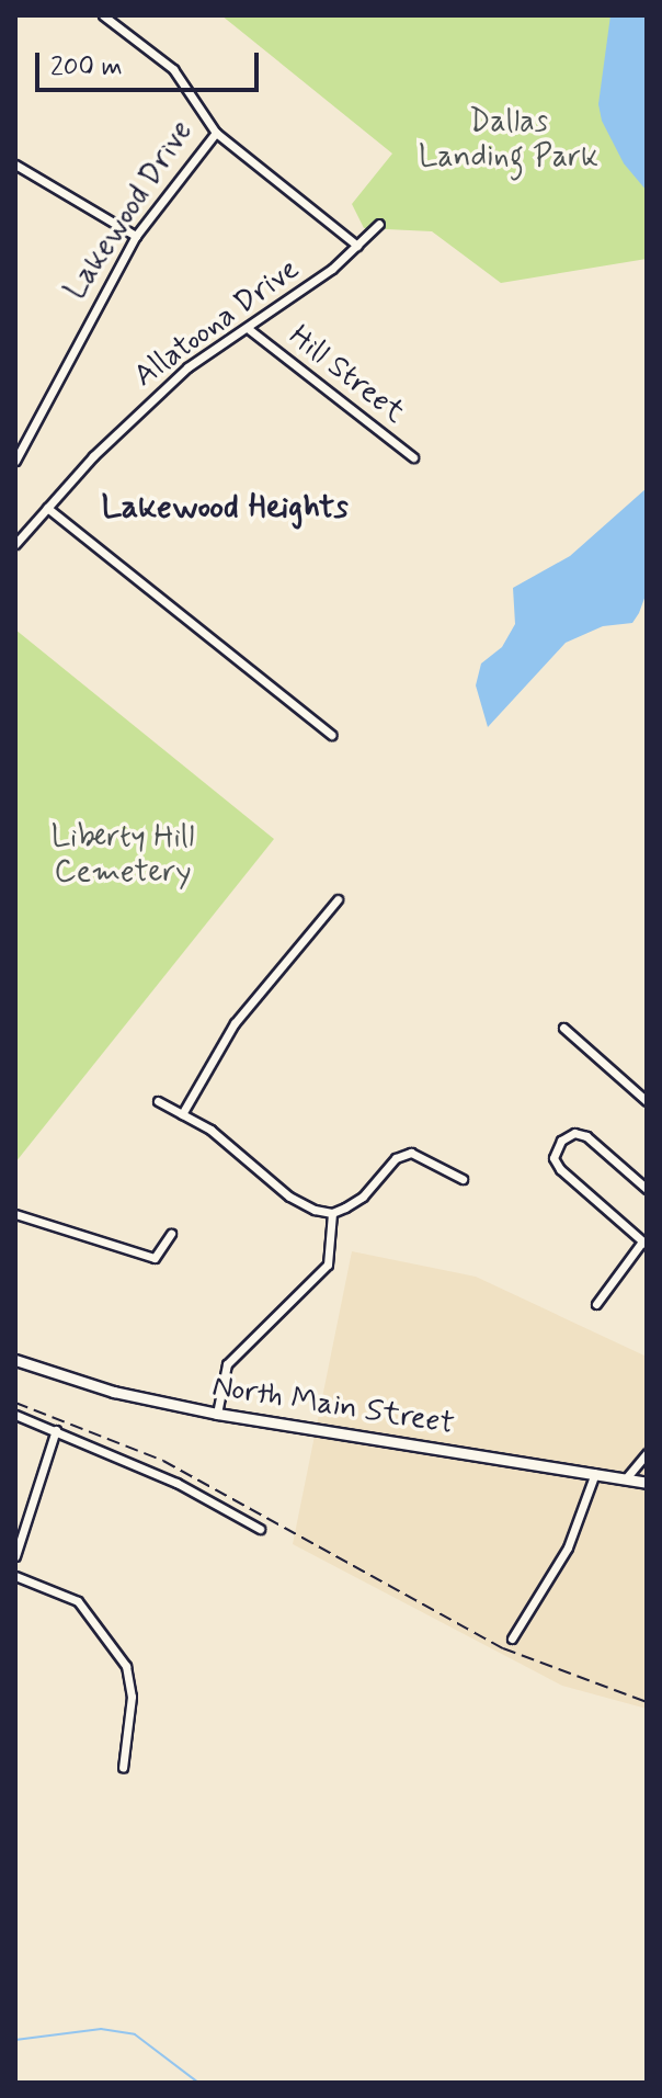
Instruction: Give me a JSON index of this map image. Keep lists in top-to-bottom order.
{
  "streets": {
    "main road": ["North Main Street"],
    "street": ["Lakewood Drive", "Allatoona Drive", "Hill Street"]
  },
  "crossings": [
    ["Allatoona Drive", "Hill Street"]
  ],
  "districts": ["Lakewood Heights"],
  "parks": ["Dallas Landing Park", "Liberty Hill Cemetery"],
  "scale_bar": "200 m"
}
